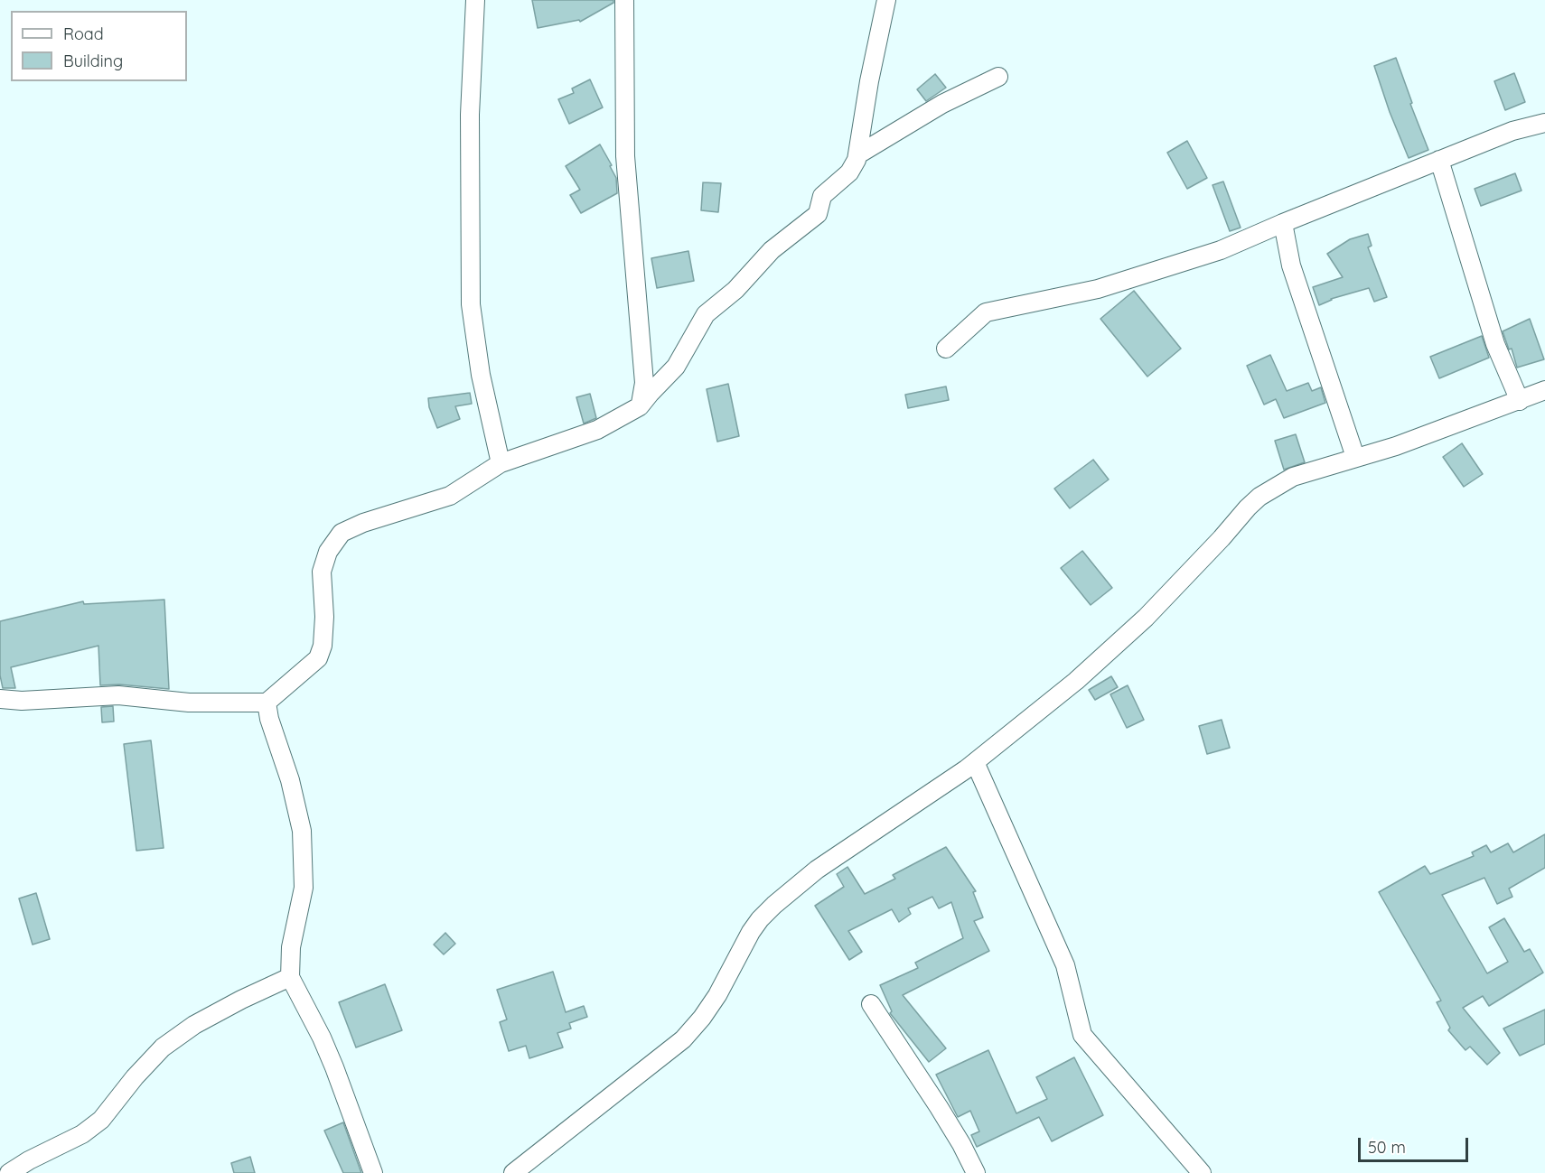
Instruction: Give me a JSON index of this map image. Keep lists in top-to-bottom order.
{
  "legend": ["Road", "Building"],
  "scale_bar": "50 m"
}
